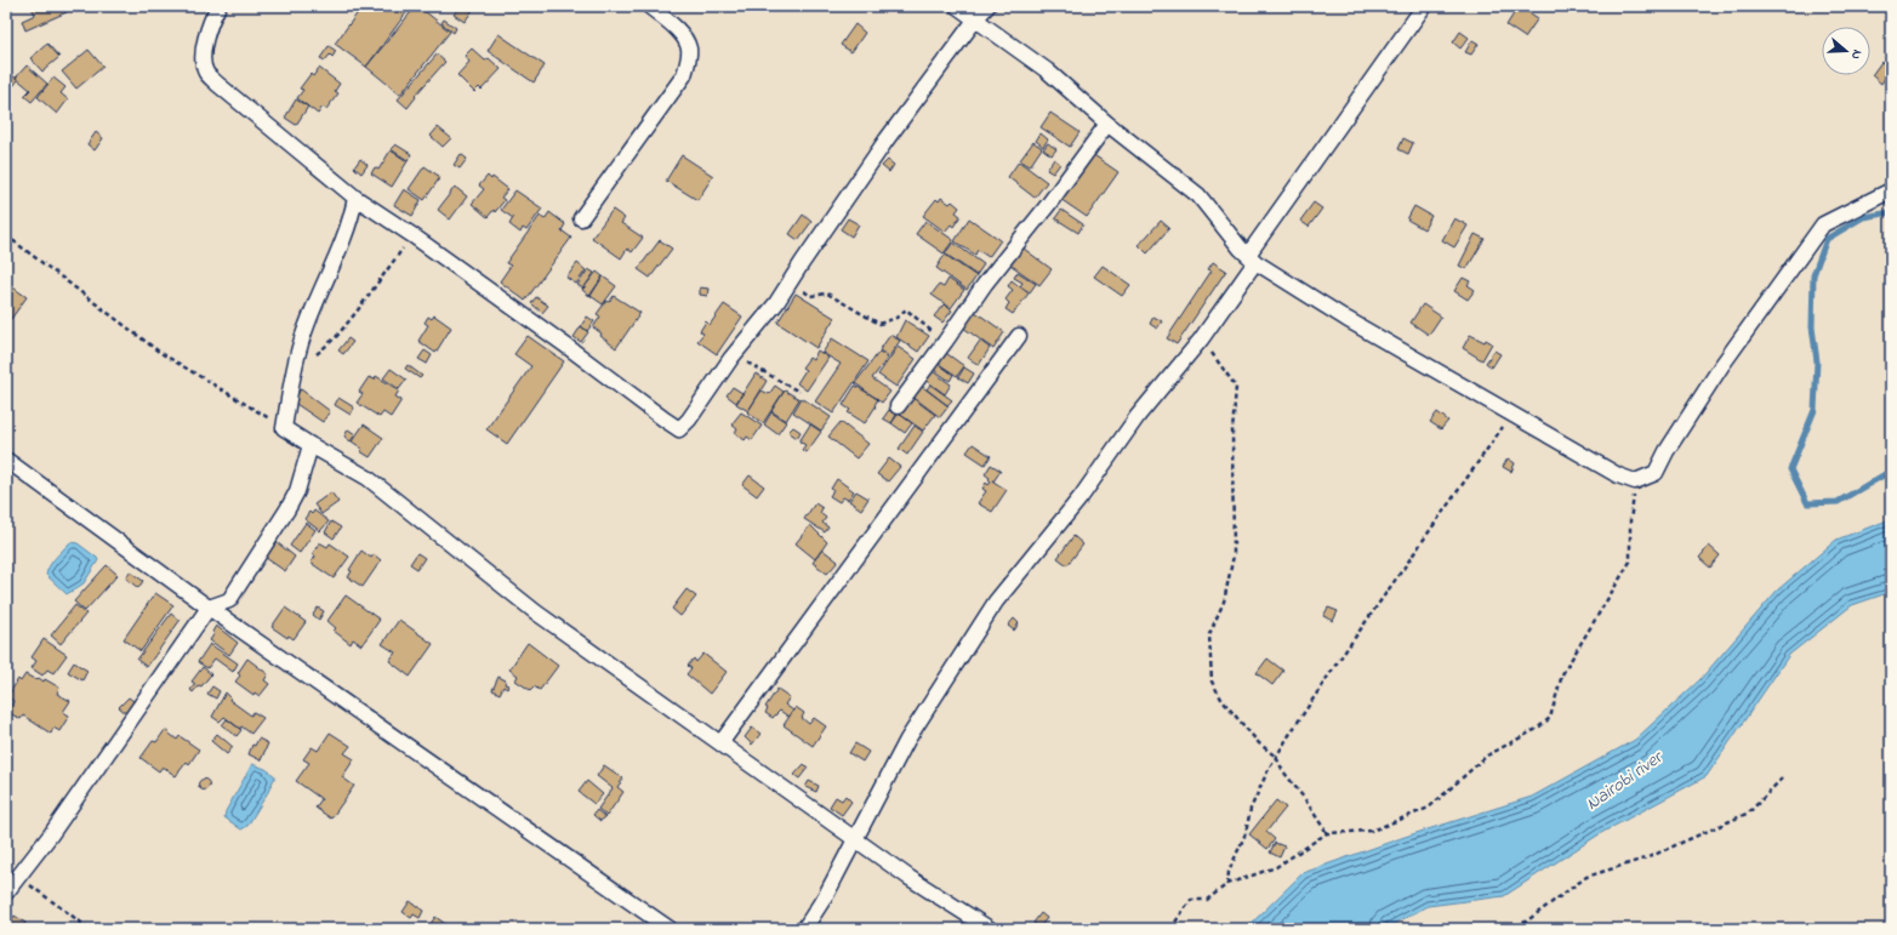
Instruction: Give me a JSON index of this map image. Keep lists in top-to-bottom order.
{
  "water": ["Nairobi river"],
  "north": "right"
}
